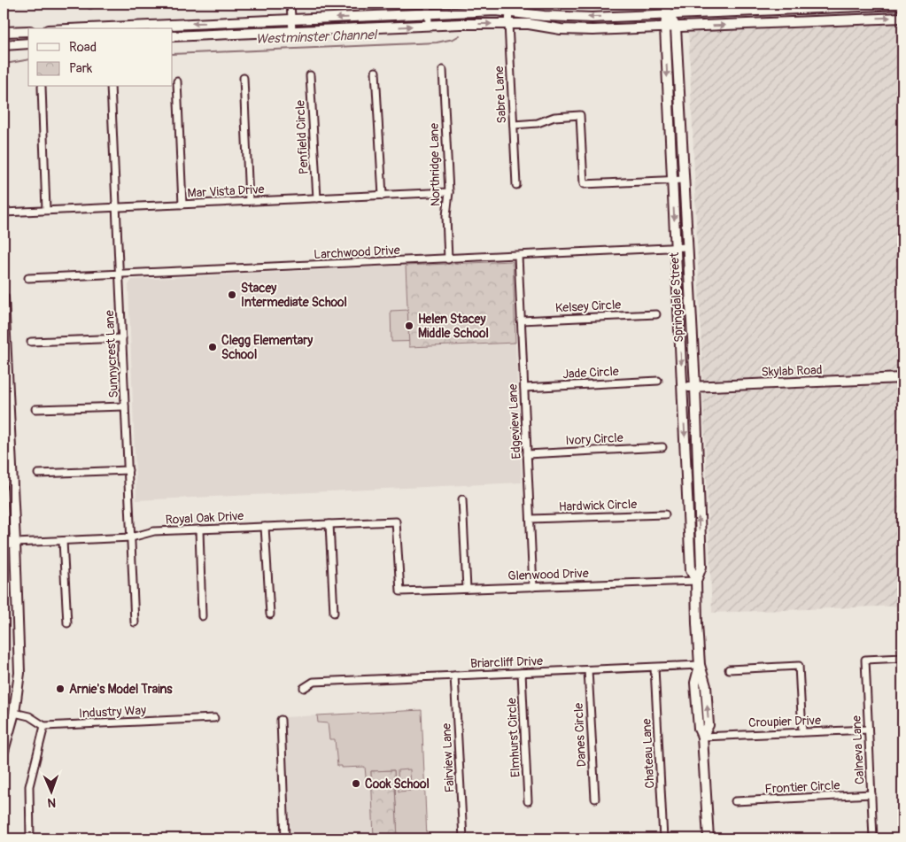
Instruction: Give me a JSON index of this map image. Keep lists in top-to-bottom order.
{
  "streets": {
    "main road": ["Springdale Street", "Skylab Road"],
    "street": [
      "Sabre Lane",
      "Penfield Circle",
      "Northridge Lane",
      "Mar Vista Drive",
      "Larchwood Drive",
      "Kelsey Circle",
      "Sunnycrest Lane",
      "Jade Circle",
      "Edgeview Lane",
      "Ivory Circle",
      "Hardwick Circle",
      "Royal Oak Drive",
      "Glenwood Drive",
      "Briarcliff Drive",
      "Industry Way",
      "Croupier Drive",
      "Danes Circle",
      "Elmhurst Circle",
      "Calneva Lane",
      "Chateau Lane",
      "Fairview Lane",
      "Frontier Circle"
    ]
  },
  "crossings": [
    ["Penfield Circle", "Mar Vista Drive"],
    ["Northridge Lane", "Mar Vista Drive"],
    ["Northridge Lane", "Larchwood Drive"],
    ["Mar Vista Drive", "Sunnycrest Lane"],
    ["Larchwood Drive", "Springdale Street"],
    ["Larchwood Drive", "Sunnycrest Lane"],
    ["Larchwood Drive", "Edgeview Lane"],
    ["Springdale Street", "Skylab Road"],
    ["Springdale Street", "Glenwood Drive"],
    ["Springdale Street", "Briarcliff Drive"],
    ["Springdale Street", "Croupier Drive"],
    ["Kelsey Circle", "Edgeview Lane"],
    ["Sunnycrest Lane", "Royal Oak Drive"],
    ["Jade Circle", "Edgeview Lane"],
    ["Edgeview Lane", "Ivory Circle"],
    ["Edgeview Lane", "Hardwick Circle"],
    ["Edgeview Lane", "Glenwood Drive"],
    ["Royal Oak Drive", "Glenwood Drive"],
    ["Briarcliff Drive", "Danes Circle"],
    ["Briarcliff Drive", "Elmhurst Circle"],
    ["Briarcliff Drive", "Chateau Lane"],
    ["Briarcliff Drive", "Fairview Lane"],
    ["Croupier Drive", "Calneva Lane"],
    ["Calneva Lane", "Frontier Circle"]
  ],
  "water": ["Westminster Channel"],
  "places": [
    "Stacey Intermediate School",
    "Helen Stacey Middle School",
    "Clegg Elementary School",
    "Arnie's Model Trains",
    "Cook School"
  ],
  "legend": ["Road", "Park"],
  "north": "bottom"
}
